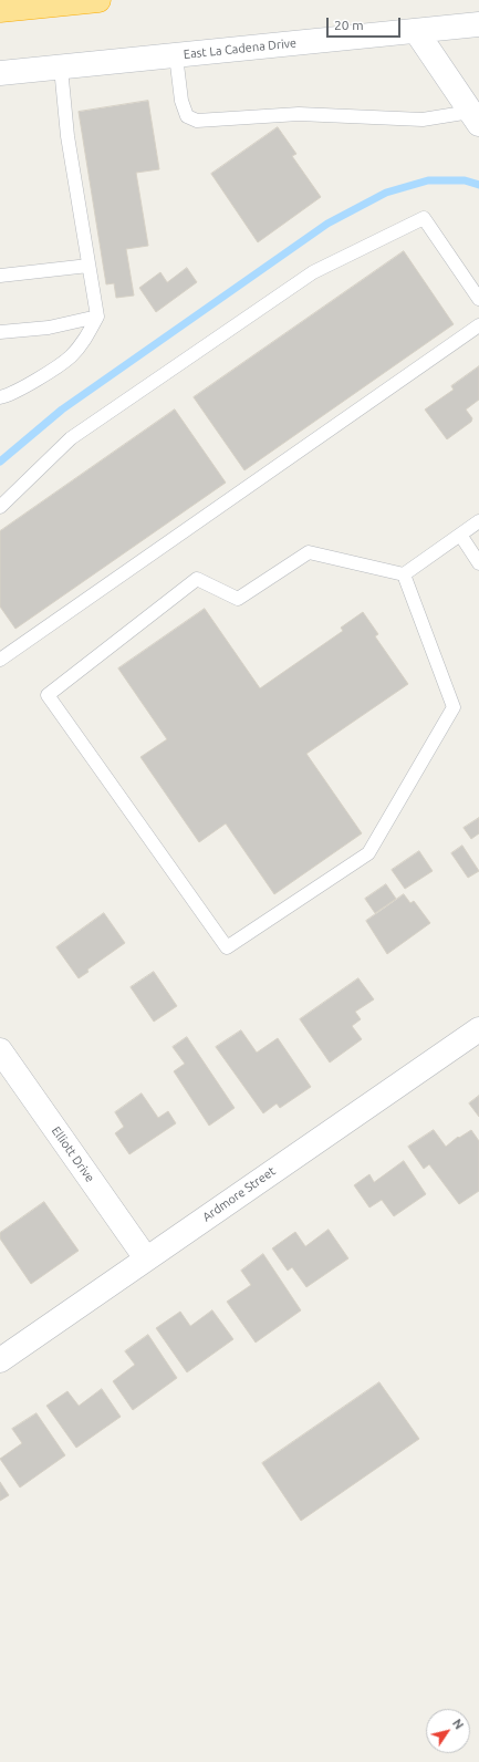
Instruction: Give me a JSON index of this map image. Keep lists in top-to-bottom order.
{
  "streets": {
    "street": ["East La Cadena Drive", "Elliott Drive", "Ardmore Street"]
  },
  "crossings": [
    ["Elliott Drive", "Ardmore Street"]
  ],
  "scale_bar": "20 m",
  "north": "top right"
}
